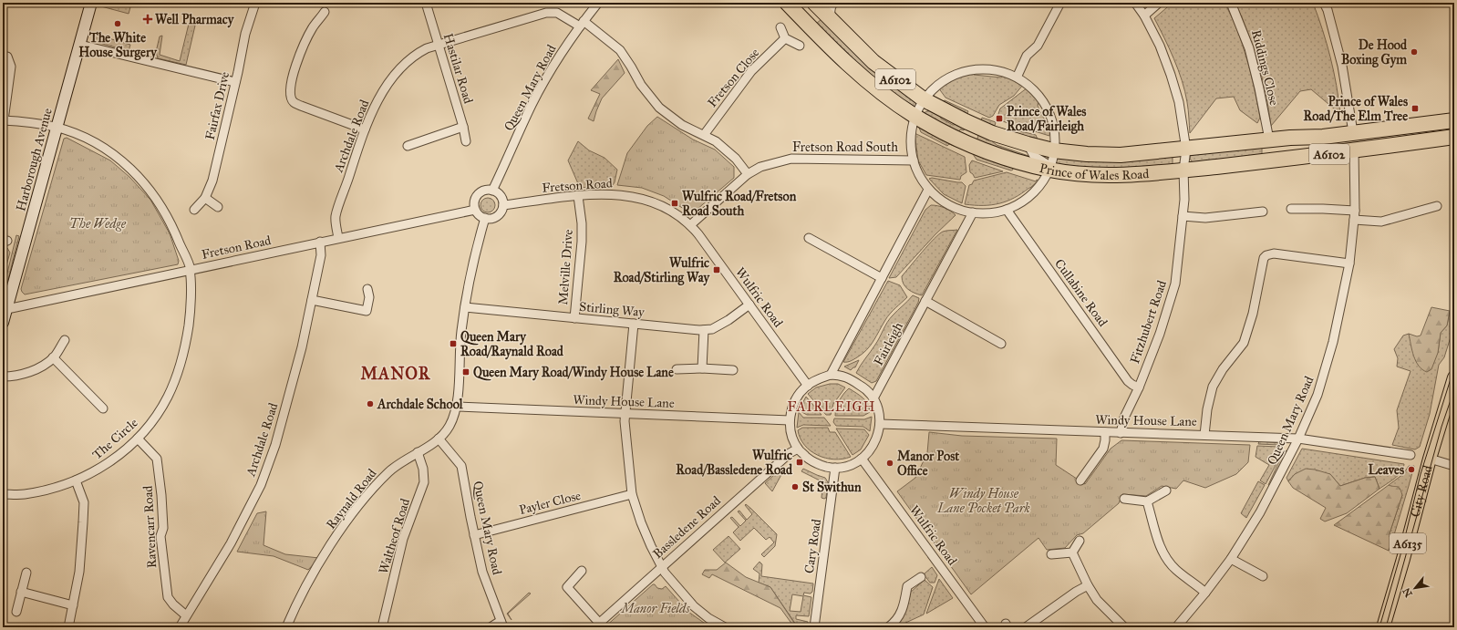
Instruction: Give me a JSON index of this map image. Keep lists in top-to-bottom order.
{
  "streets": {
    "highway": ["A6102", "Prince of Wales Road"],
    "main road": ["City Road", "A6135"],
    "street": [
      "Riddings Close",
      "Hastilar Road",
      "Fretson Close",
      "Queen Mary Road",
      "Fairfax Drive",
      "Archdale Road",
      "Fretson Road South",
      "Harborough Avenue",
      "Fretson Road",
      "Melville Drive",
      "Cullabine Road",
      "Wulfric Road",
      "Stirling Way",
      "Fitzhubert Road",
      "Fairleigh",
      "Windy House Lane",
      "The Circle",
      "Raynald Road",
      "Payler Close",
      "Ravencarr Road",
      "Bassledene Road",
      "Waltheof Road",
      "Cary Road"
    ]
  },
  "crossings": [
    ["Riddings Close", "Prince of Wales Road"],
    ["Hastilar Road", "Archdale Road"],
    ["Fretson Close", "Archdale Road"],
    ["Queen Mary Road", "Archdale Road"],
    ["Queen Mary Road", "Prince of Wales Road"],
    ["Queen Mary Road", "Fretson Road"],
    ["Queen Mary Road", "Windy House Lane"],
    ["Queen Mary Road", "Raynald Road"],
    ["Queen Mary Road", "Payler Close"],
    ["Archdale Road", "Fretson Road South"],
    ["Archdale Road", "Fretson Road"],
    ["Archdale Road", "Ravencarr Road"],
    ["Fretson Road South", "Fretson Road"],
    ["Fretson Road South", "Wulfric Road"],
    ["Harborough Avenue", "Fretson Road"],
    ["Harborough Avenue", "The Circle"],
    ["Prince of Wales Road", "Fitzhubert Road"],
    ["Fretson Road", "Melville Drive"],
    ["Fretson Road", "Wulfric Road"],
    ["Fretson Road", "The Circle"],
    ["Melville Drive", "Stirling Way"],
    ["Cullabine Road", "Fitzhubert Road"],
    ["Wulfric Road", "Stirling Way"],
    ["Wulfric Road", "Fairleigh"],
    ["Wulfric Road", "Windy House Lane"],
    ["Wulfric Road", "Bassledene Road"],
    ["Wulfric Road", "Cary Road"],
    ["Fitzhubert Road", "Windy House Lane"],
    ["Fairleigh", "Windy House Lane"],
    ["Fairleigh", "Bassledene Road"],
    ["Fairleigh", "Cary Road"],
    ["Windy House Lane", "Raynald Road"],
    ["Windy House Lane", "Bassledene Road"],
    ["Windy House Lane", "Cary Road"],
    ["The Circle", "Ravencarr Road"],
    ["Raynald Road", "Waltheof Road"],
    ["Bassledene Road", "Cary Road"]
  ],
  "districts": ["MANOR", "FAIRLEIGH"],
  "parks": ["The Wedge", "Windy House Lane Pocket Park", "Manor Fields"],
  "places": {
    "health": ["Well Pharmacy"],
    "other": [
      "The White House Surgery",
      "De Hood Boxing Gym",
      "Archdale School",
      "Manor Post Office",
      "Leaves",
      "St Swithun"
    ],
    "transit": [
      "Prince of Wales Road/The Elm Tree",
      "Prince of Wales Road/Fairleigh",
      "Wulfric Road/Fretson Road South",
      "Wulfric Road/Stirling Way",
      "Queen Mary Road/Raynald Road",
      "Queen Mary Road/Windy House Lane",
      "Wulfric Road/Bassledene Road"
    ]
  },
  "north": "bottom left"
}
